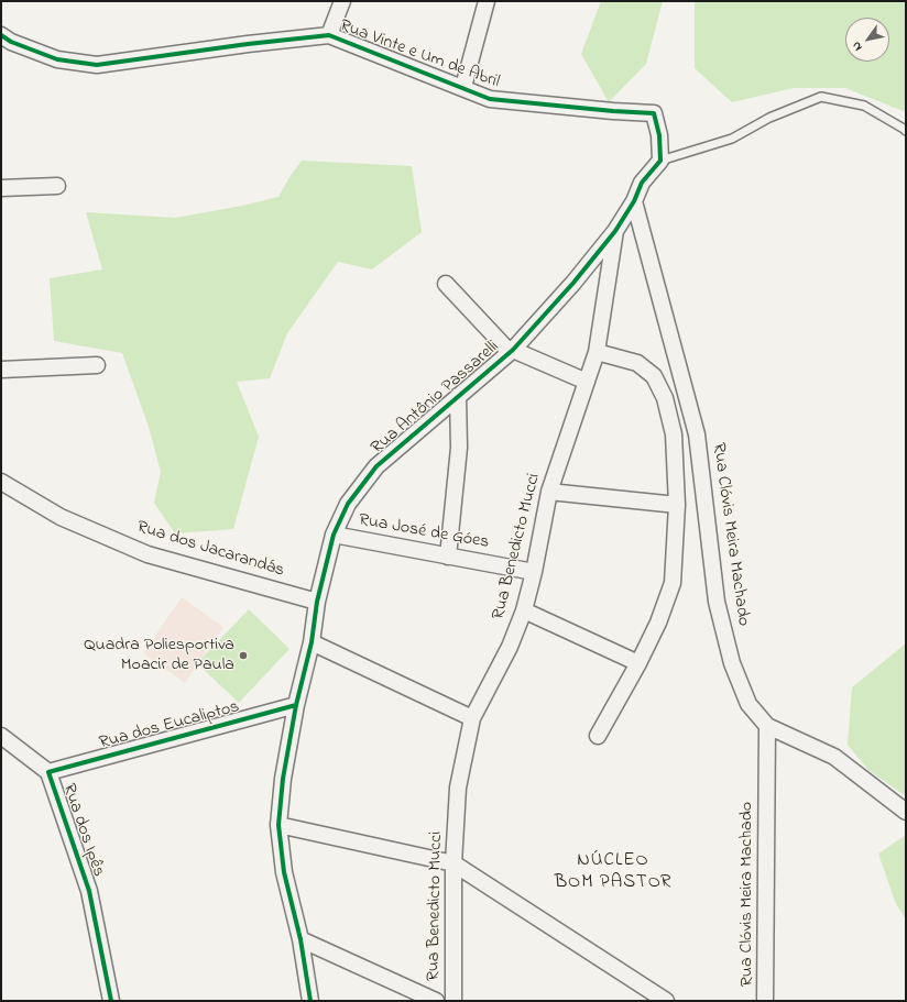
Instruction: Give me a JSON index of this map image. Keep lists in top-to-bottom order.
{
  "streets": {
    "street": [
      "Rua Vinte e Um de Abril",
      "Rua Antônio Passarelli",
      "Rua José de Góes",
      "Rua Clóvis Meira Machado",
      "Rua Benedicto Mucci",
      "Rua dos Jacarandás",
      "Rua dos Eucaliptos",
      "Rua dos Ipês"
    ]
  },
  "crossings": [
    ["Rua Vinte e Um de Abril", "Rua Antônio Passarelli"],
    ["Rua Antônio Passarelli", "Rua José de Góes"],
    ["Rua Antônio Passarelli", "Rua Clóvis Meira Machado"],
    ["Rua Antônio Passarelli", "Rua Benedicto Mucci"],
    ["Rua Antônio Passarelli", "Rua dos Jacarandás"],
    ["Rua Antônio Passarelli", "Rua dos Eucaliptos"],
    ["Rua José de Góes", "Rua Benedicto Mucci"],
    ["Rua dos Eucaliptos", "Rua dos Ipês"]
  ],
  "districts": ["NÚCLEO BOM PASTOR"],
  "places": ["Quadra Poliesportiva Moacir de Paula"],
  "north": "bottom left"
}
